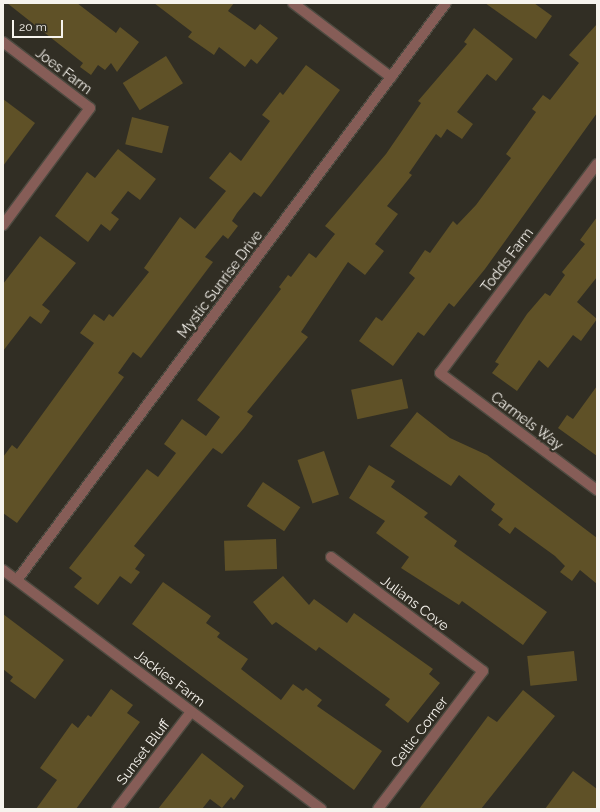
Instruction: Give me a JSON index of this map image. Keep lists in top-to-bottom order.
{
  "streets": {
    "street": [
      "Joes Farm",
      "Todds Farm",
      "Mystic Sunrise Drive",
      "Carmels Way",
      "Julians Cove",
      "Jackies Farm",
      "Celtic Corner",
      "Sunset Bluff"
    ]
  },
  "crossings": [
    ["Todds Farm", "Carmels Way"],
    ["Mystic Sunrise Drive", "Jackies Farm"],
    ["Julians Cove", "Celtic Corner"],
    ["Jackies Farm", "Sunset Bluff"]
  ],
  "scale_bar": "20 m"
}
